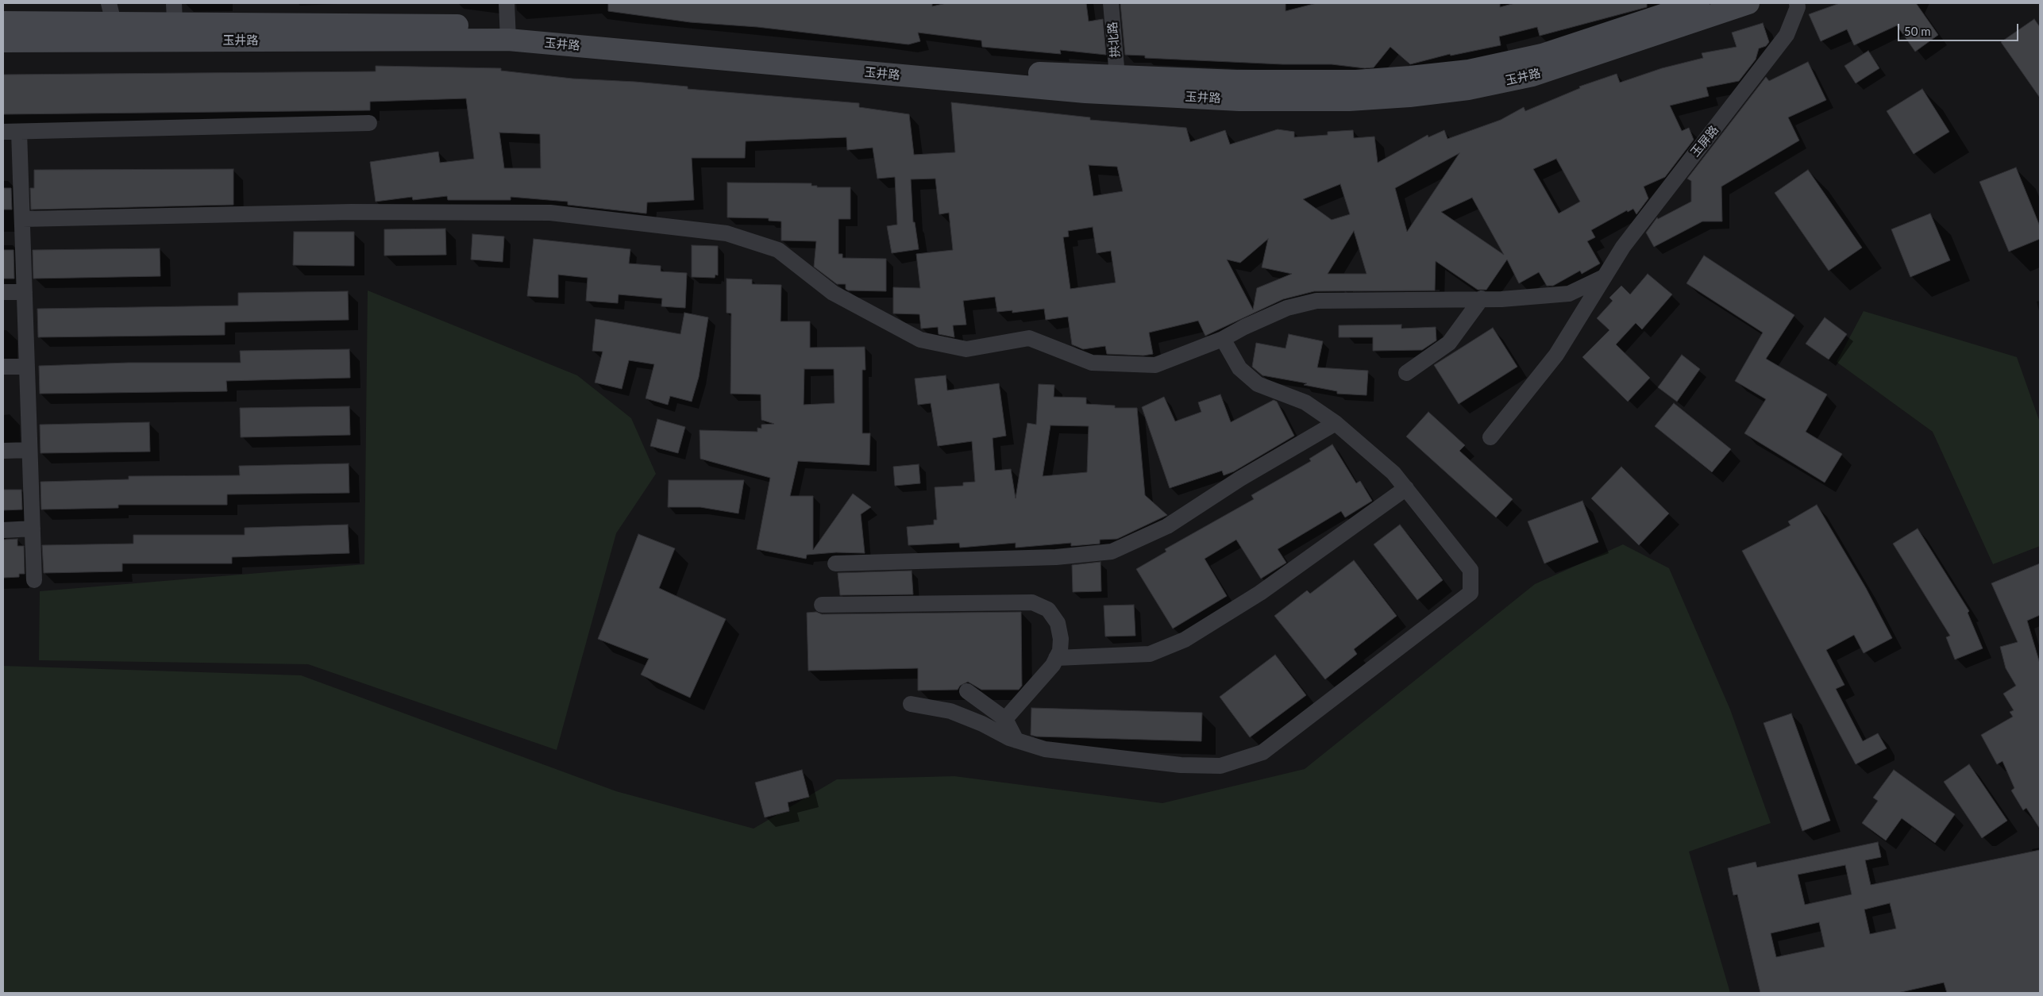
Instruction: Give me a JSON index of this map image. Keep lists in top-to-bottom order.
{
  "streets": {
    "street": ["拱北路", "玉井路", "玉屏路"]
  },
  "crossings": [
    ["拱北路", "玉井路"]
  ],
  "scale_bar": "50 m"
}
